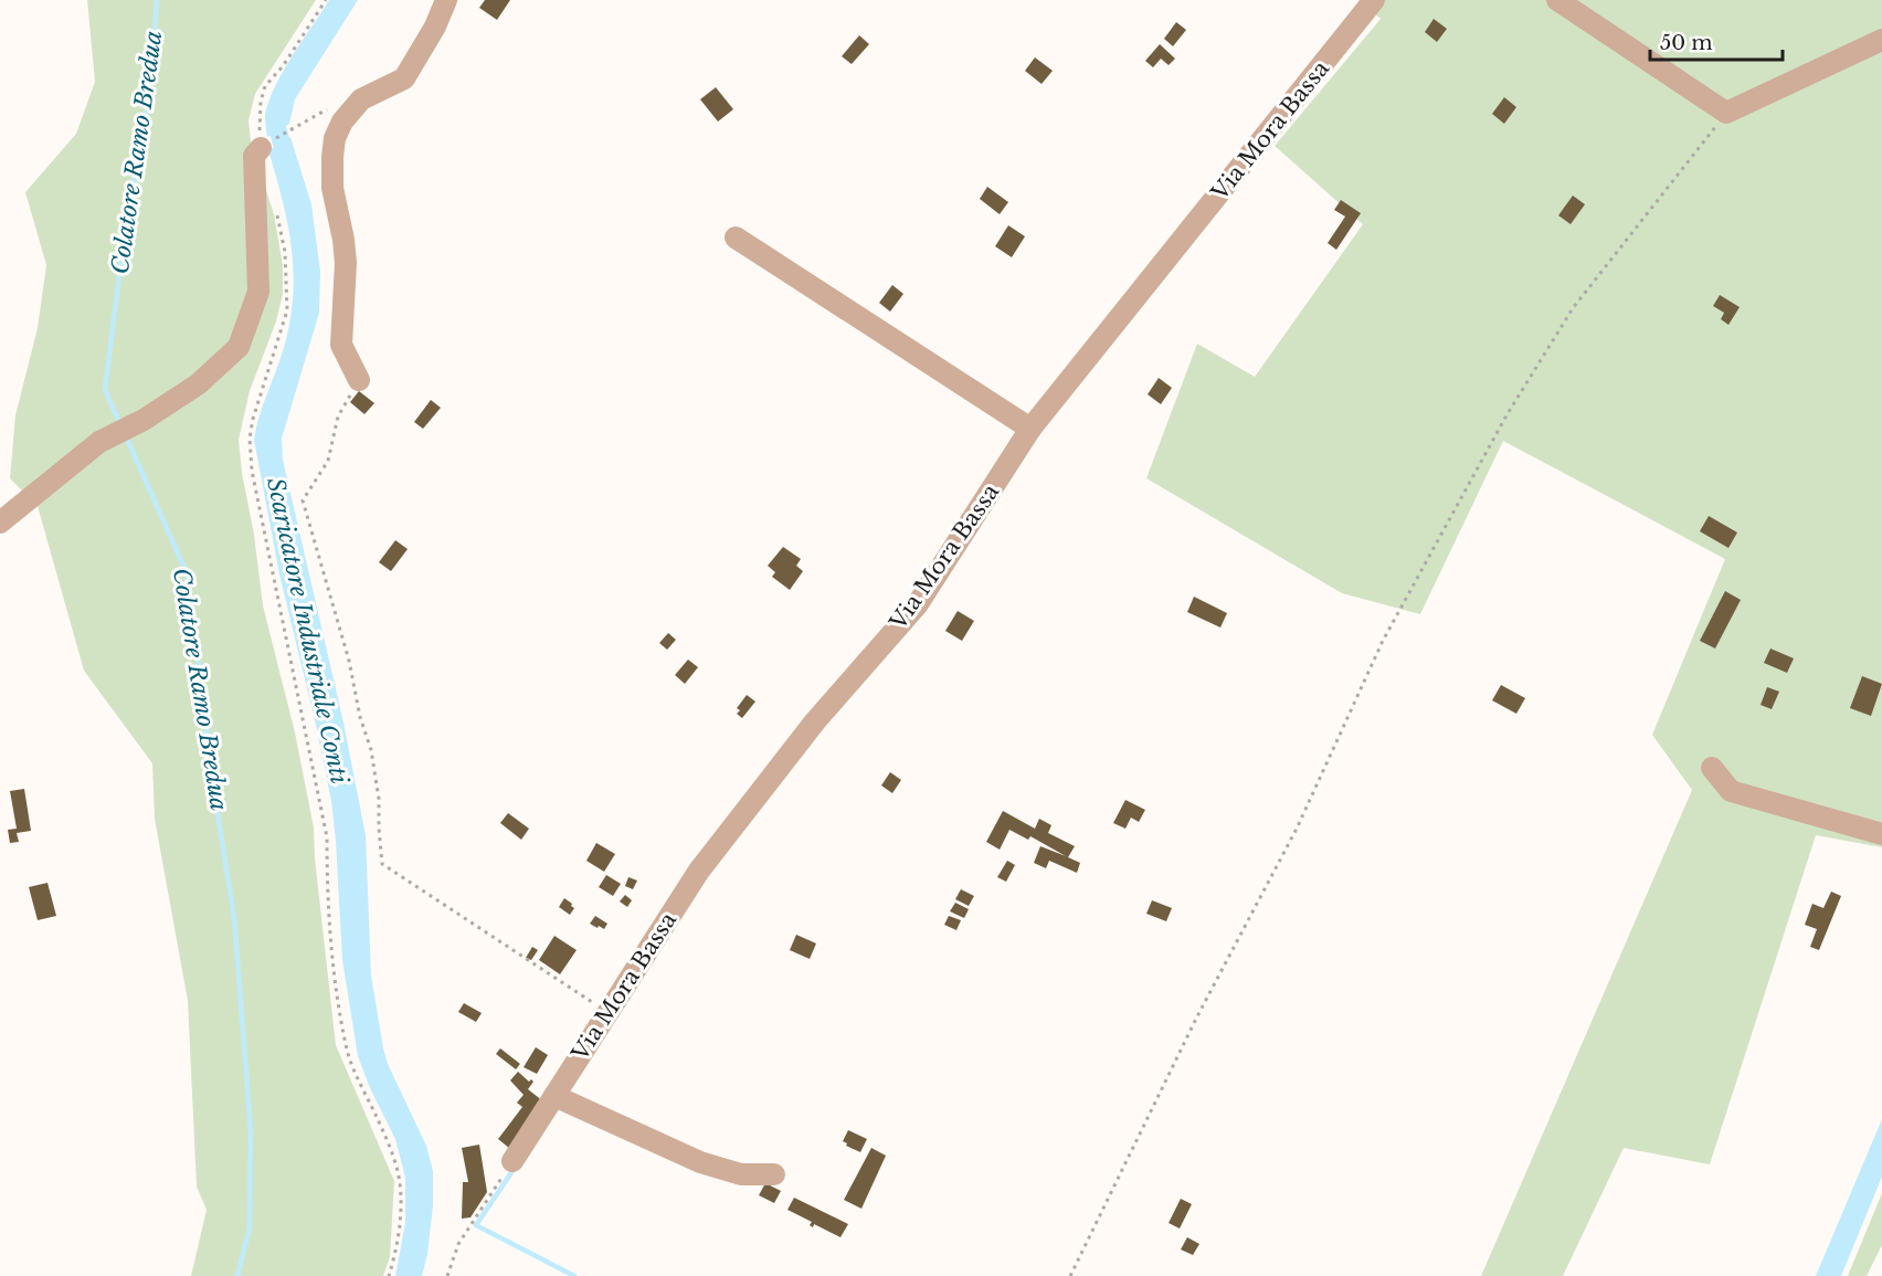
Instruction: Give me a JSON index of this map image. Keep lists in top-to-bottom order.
{
  "streets": {
    "street": ["Via Mora Bassa"]
  },
  "water": ["Colatore Ramo Bredua", "Scaricatore Industriale Conti"],
  "scale_bar": "50 m"
}
